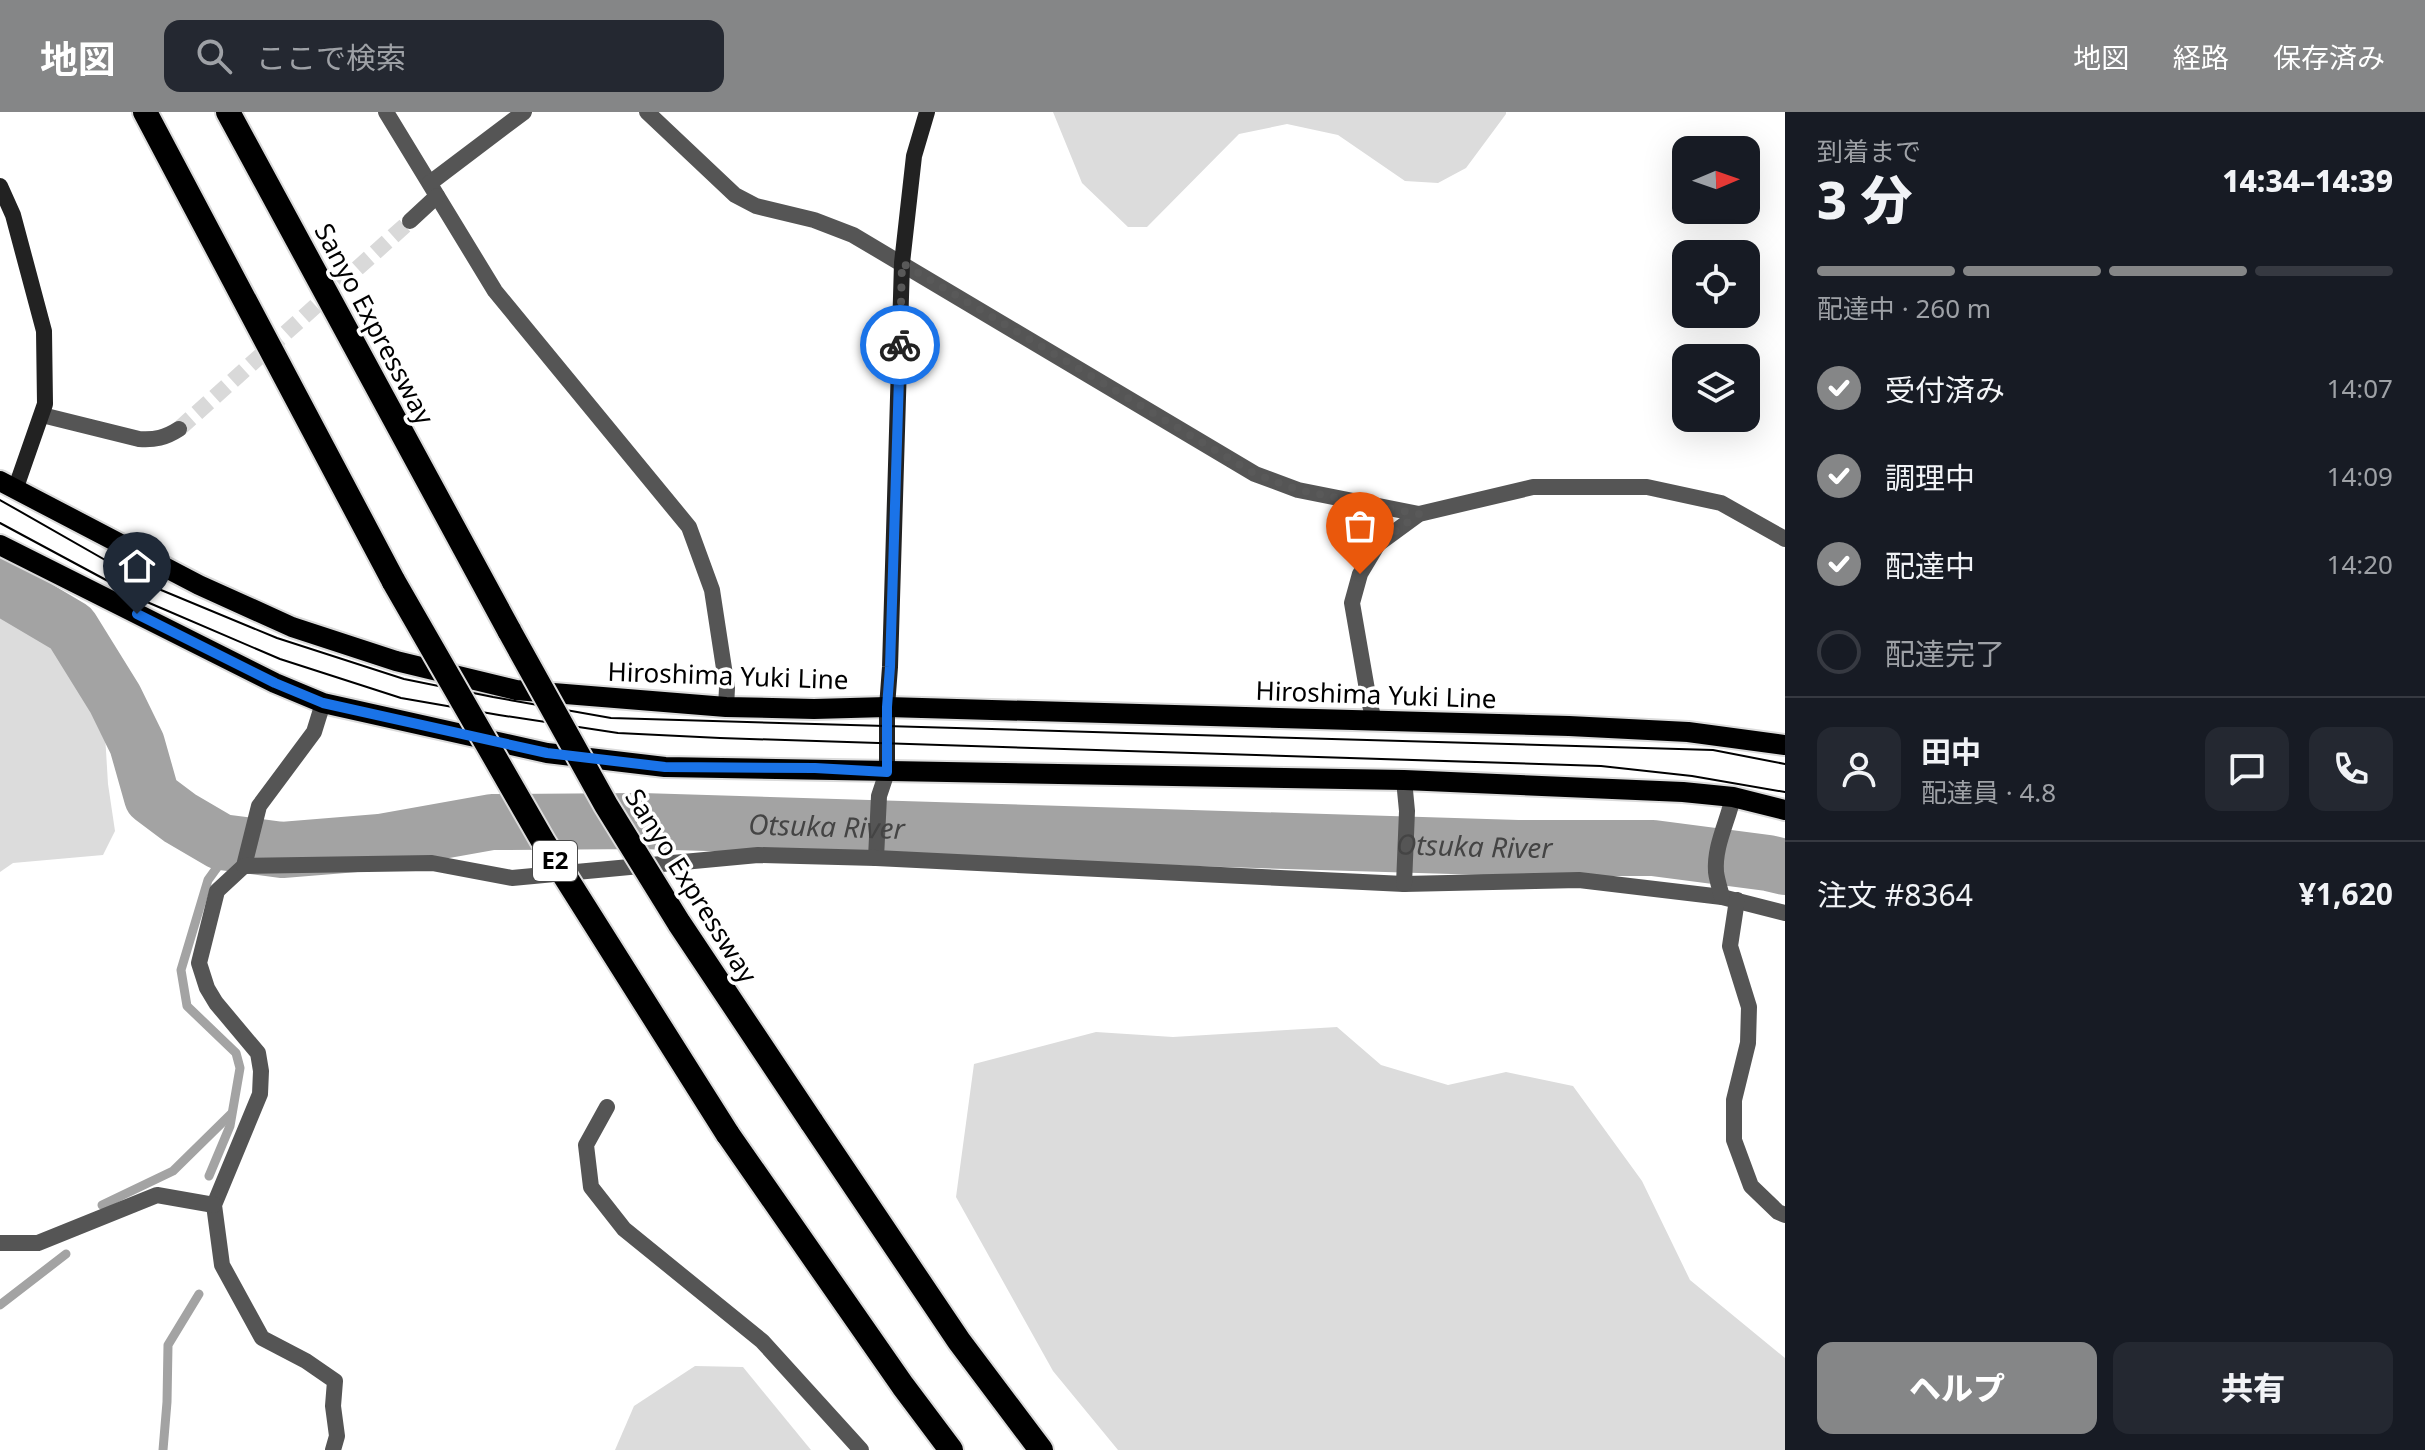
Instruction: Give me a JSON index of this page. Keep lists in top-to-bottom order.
{
  "streets": {
    "highway": ["Sanyo Expressway", "E2"],
    "main road": ["Hiroshima Yuki Line"]
  },
  "water": ["Otsuka River"],
  "north": "right",
  "page": {
    "header": "地図",
    "search": "ここで検索",
    "nav": ["地図", "経路", "保存済み"],
    "heading": ["3 分", "到着まで", "14:34–14:39"],
    "panel": [
      "田中",
      "配達員 · 4.8",
      "注文 #8364",
      "¥1,620"
    ],
    "bar": "配達中 · 260 m",
    "list": [
      ["受付済み", "14:07"],
      ["調理中", "14:09"],
      ["配達中", "14:20"],
      "配達完了"
    ],
    "buttons": ["ヘルプ", "共有"]
  }
}
